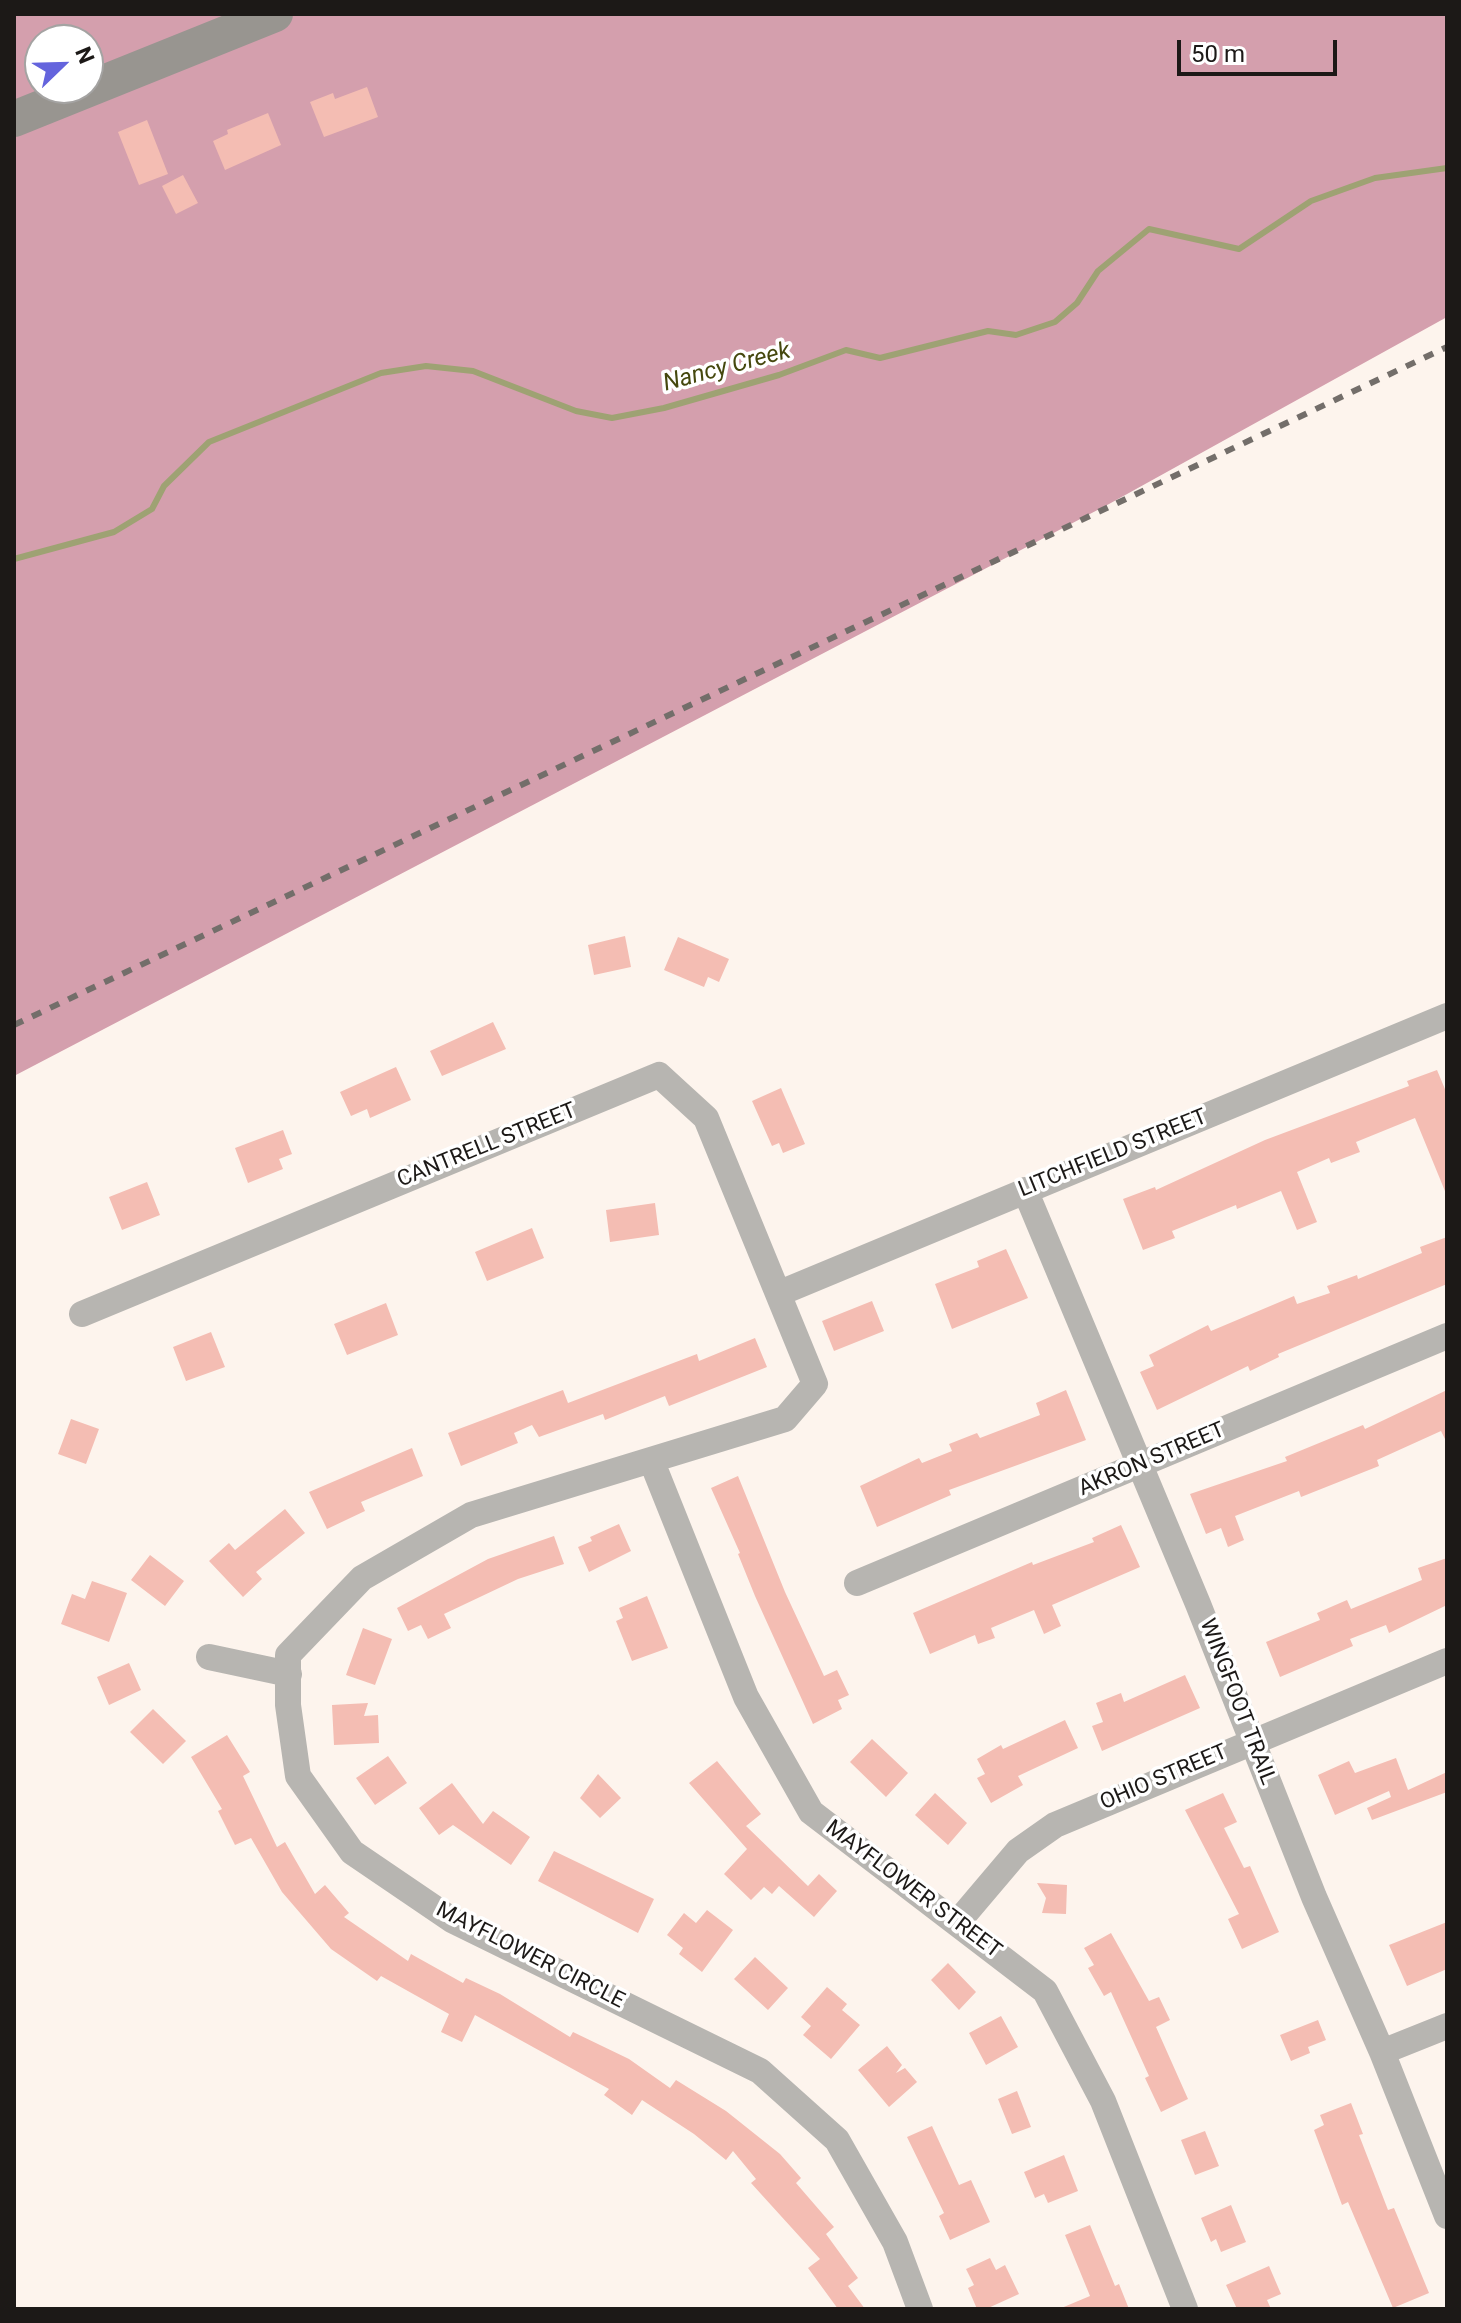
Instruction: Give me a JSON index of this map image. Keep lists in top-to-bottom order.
{
  "streets": {
    "street": [
      "CANTRELL STREET",
      "LITCHFIELD STREET",
      "AKRON STREET",
      "WINGFOOT TRAIL",
      "OHIO STREET",
      "MAYFLOWER STREET",
      "MAYFLOWER CIRCLE"
    ]
  },
  "crossings": [
    ["CANTRELL STREET", "LITCHFIELD STREET"],
    ["CANTRELL STREET", "MAYFLOWER CIRCLE"],
    ["LITCHFIELD STREET", "WINGFOOT TRAIL"],
    ["LITCHFIELD STREET", "MAYFLOWER CIRCLE"],
    ["AKRON STREET", "WINGFOOT TRAIL"],
    ["WINGFOOT TRAIL", "OHIO STREET"],
    ["OHIO STREET", "MAYFLOWER STREET"],
    ["MAYFLOWER STREET", "MAYFLOWER CIRCLE"]
  ],
  "water": ["Nancy Creek"],
  "scale_bar": "50 m",
  "north": "top right"
}
